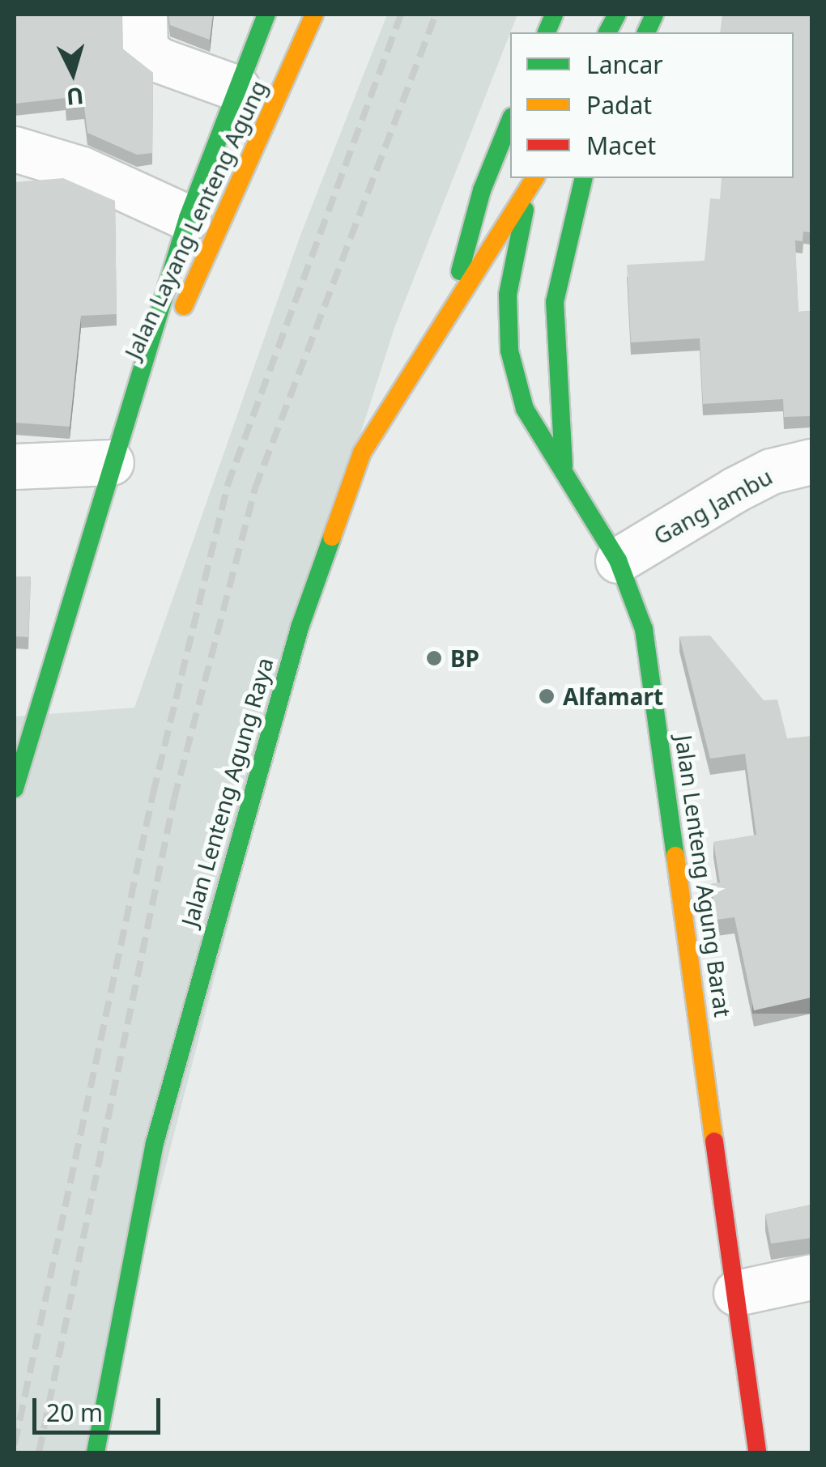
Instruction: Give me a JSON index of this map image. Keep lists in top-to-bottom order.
{
  "streets": {
    "main road": ["Jalan Layang Lenteng Agung", "Jalan Lenteng Agung Raya", "Jalan Lenteng Agung Barat"],
    "street": ["Gang Jambu"]
  },
  "crossings": [
    ["Gang Jambu", "Jalan Lenteng Agung Barat"],
    ["Jalan Lenteng Agung Raya", "Jalan Lenteng Agung Barat"]
  ],
  "places": ["BP", "Alfamart"],
  "legend": ["Lancar", "Padat", "Macet"],
  "scale_bar": "20 m",
  "north": "bottom"
}
